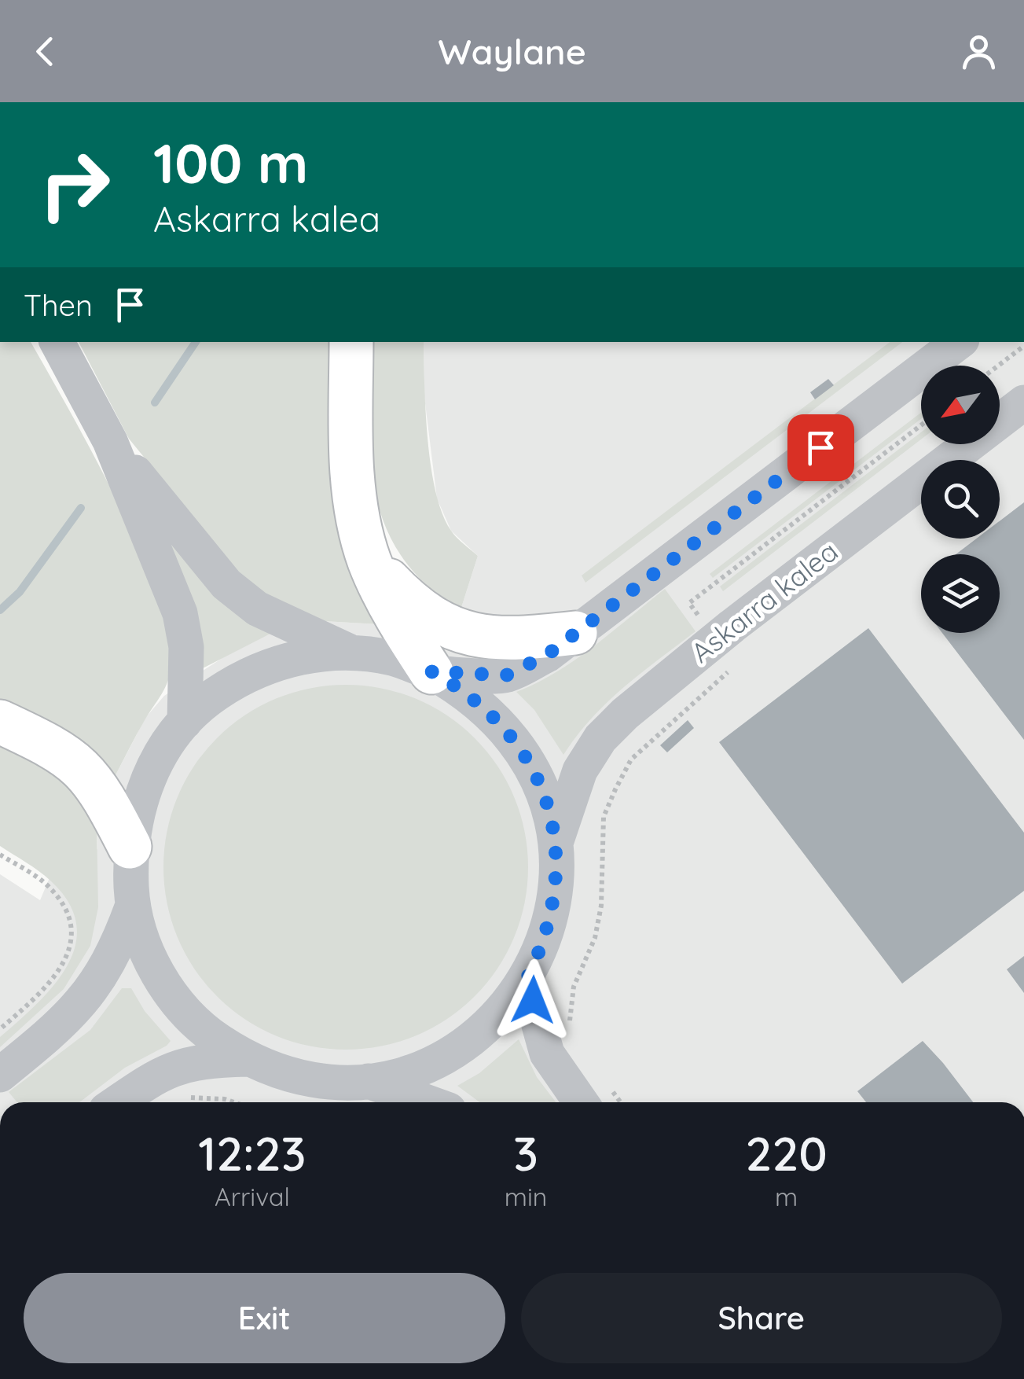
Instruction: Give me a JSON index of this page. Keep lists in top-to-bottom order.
{
  "streets": {
    "street": ["Askarra kalea"]
  },
  "north": "bottom left",
  "page": {
    "header": "Waylane",
    "turn": ["100 m", "Askarra kalea"],
    "then": "Then",
    "eta": [
      "12:23",
      "Arrival",
      "3",
      "min",
      "220",
      "m"
    ],
    "buttons": ["Exit", "Share"]
  }
}
